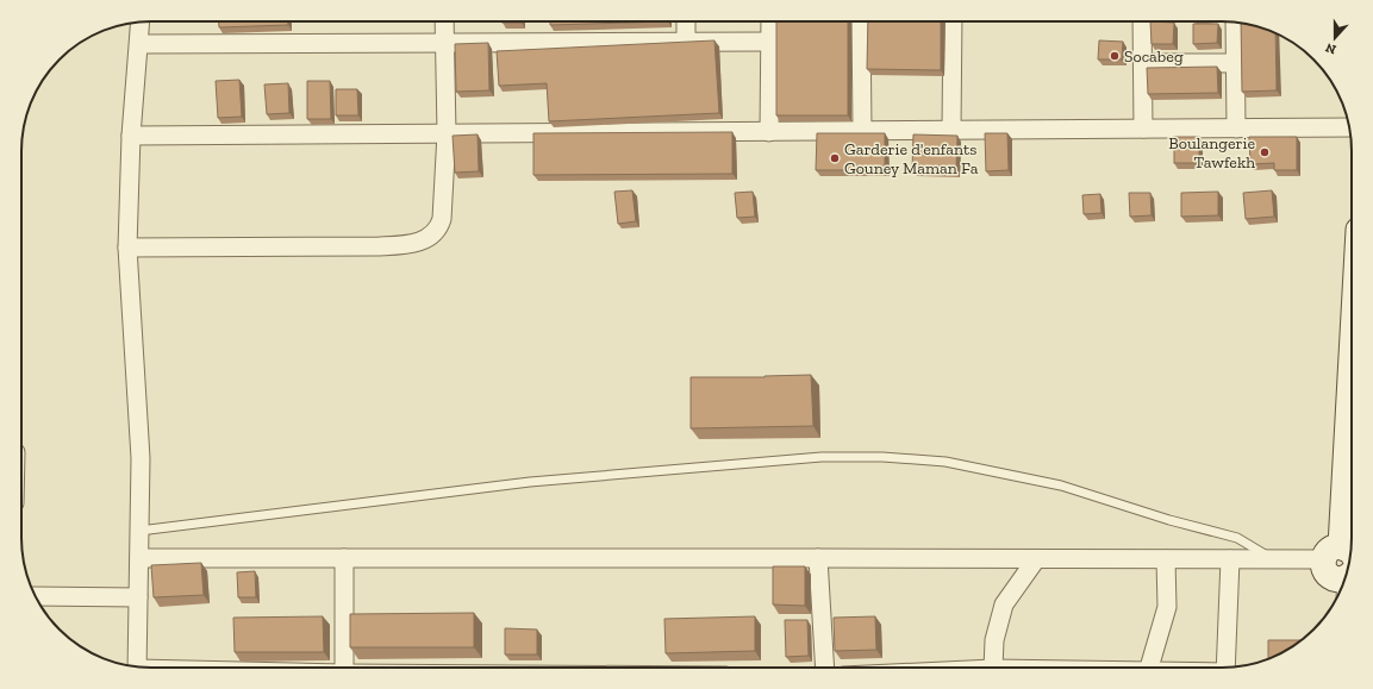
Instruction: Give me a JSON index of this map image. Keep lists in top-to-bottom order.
{
  "places": ["Socabeg", "Boulangerie Tawfekh", "Garderie d'enfants Gouney Maman Fa"],
  "north": "bottom"
}
